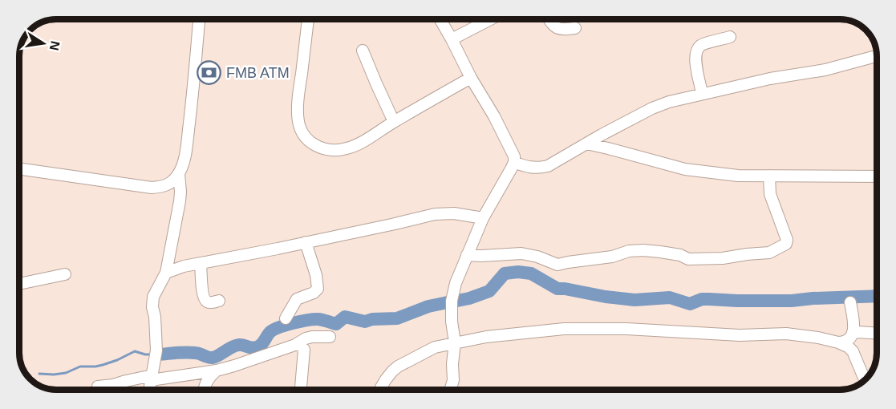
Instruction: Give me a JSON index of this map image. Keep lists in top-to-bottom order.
{
  "places": {
    "bank": ["FMB ATM"]
  },
  "north": "right"
}
